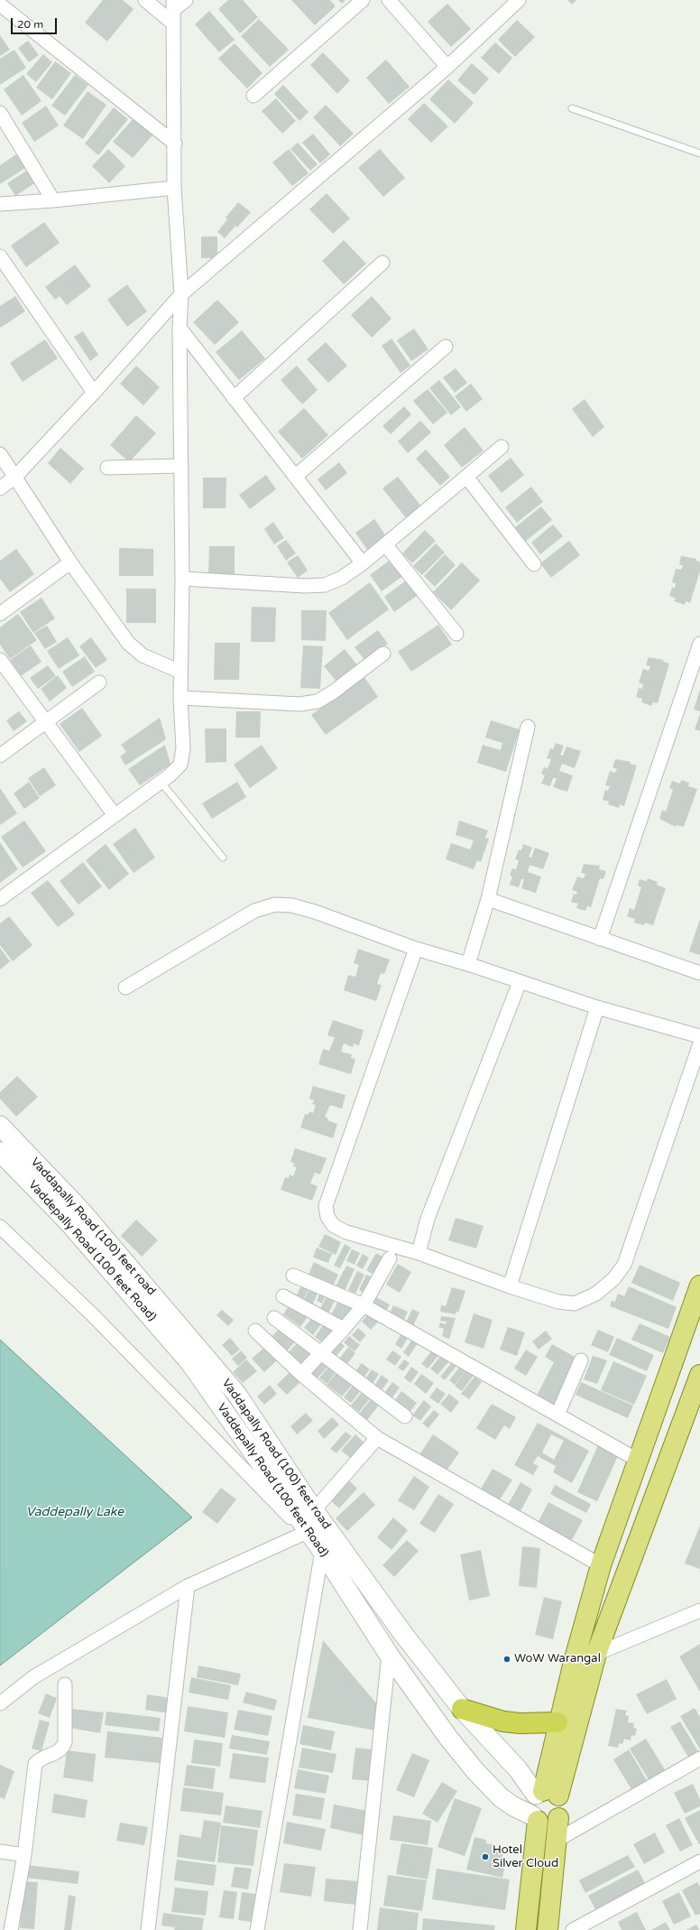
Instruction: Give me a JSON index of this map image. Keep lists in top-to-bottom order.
{
  "streets": {
    "main road": ["Vaddapally Road (100) feet road", "Vaddepally Road (100 feet Road)"]
  },
  "crossings": [
    ["Vaddapally Road (100) feet road", "Vaddepally Road (100 feet Road)"]
  ],
  "water": ["Vaddepally Lake"],
  "places": ["WoW Warangal", "Hotel Silver Cloud"],
  "scale_bar": "20 m"
}
